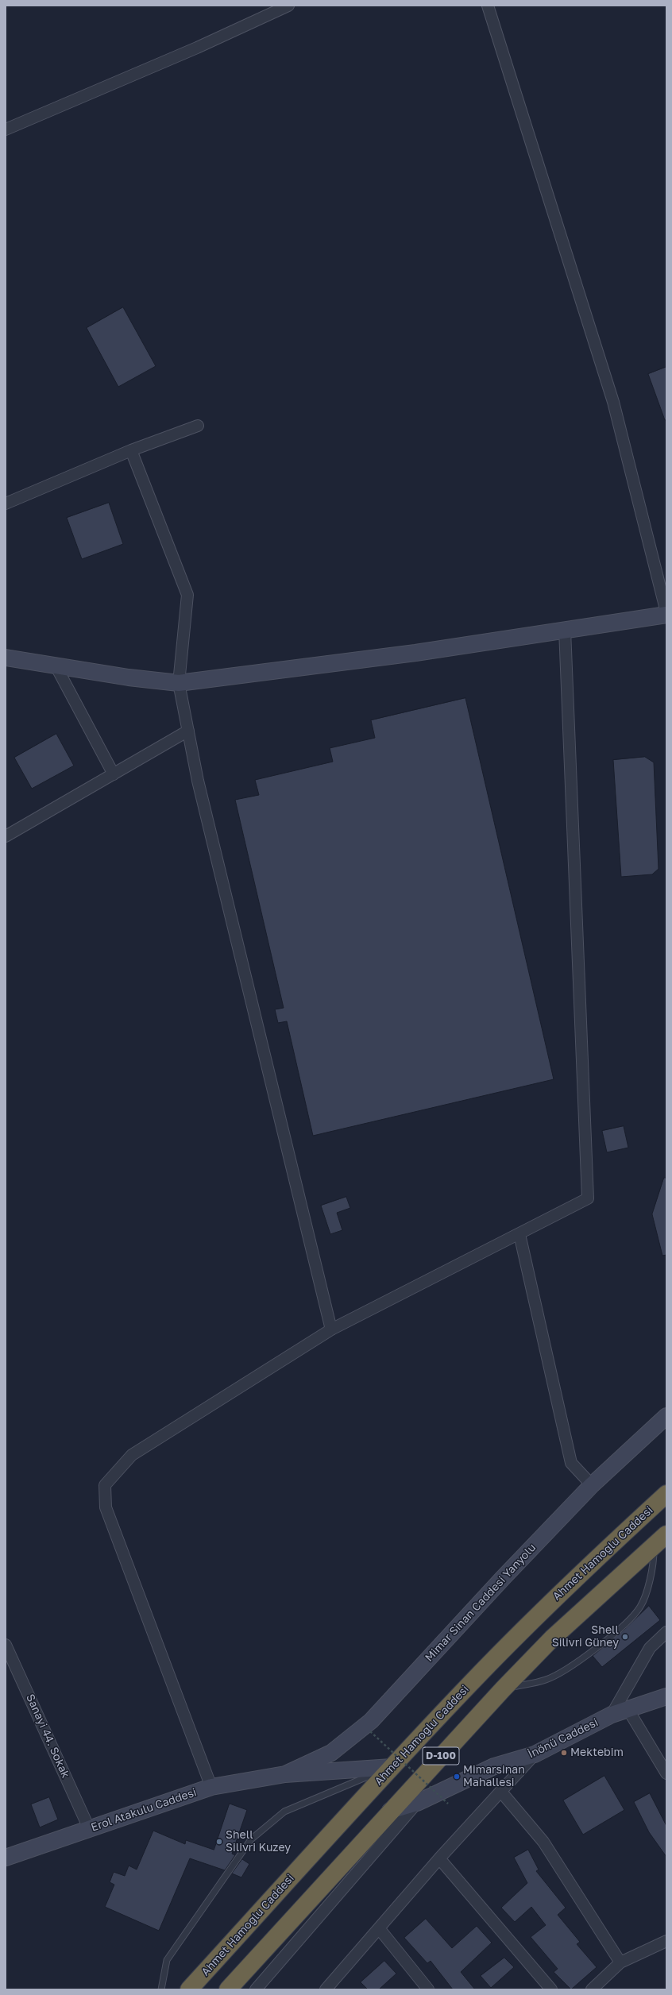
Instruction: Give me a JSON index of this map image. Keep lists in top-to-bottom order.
{
  "streets": {
    "highway": ["Ahmet Hamoğlu Caddesi", "D-100"],
    "main road": ["Mimar Sinan Caddesi Yanyolu", "İnönü Caddesi", "Erol Atakulu Caddesi"],
    "street": ["Sanayi 44. Sokak"]
  },
  "crossings": [
    ["Mimar Sinan Caddesi Yanyolu", "Erol Atakulu Caddesi"],
    ["Sanayi 44. Sokak", "Erol Atakulu Caddesi"],
    ["İnönü Caddesi", "D-100"]
  ],
  "places": [
    "Shell Silivri Güney",
    "Mektebim",
    "Mimarsinan Mahallesi",
    "Shell Silivri Kuzey"
  ]
}
